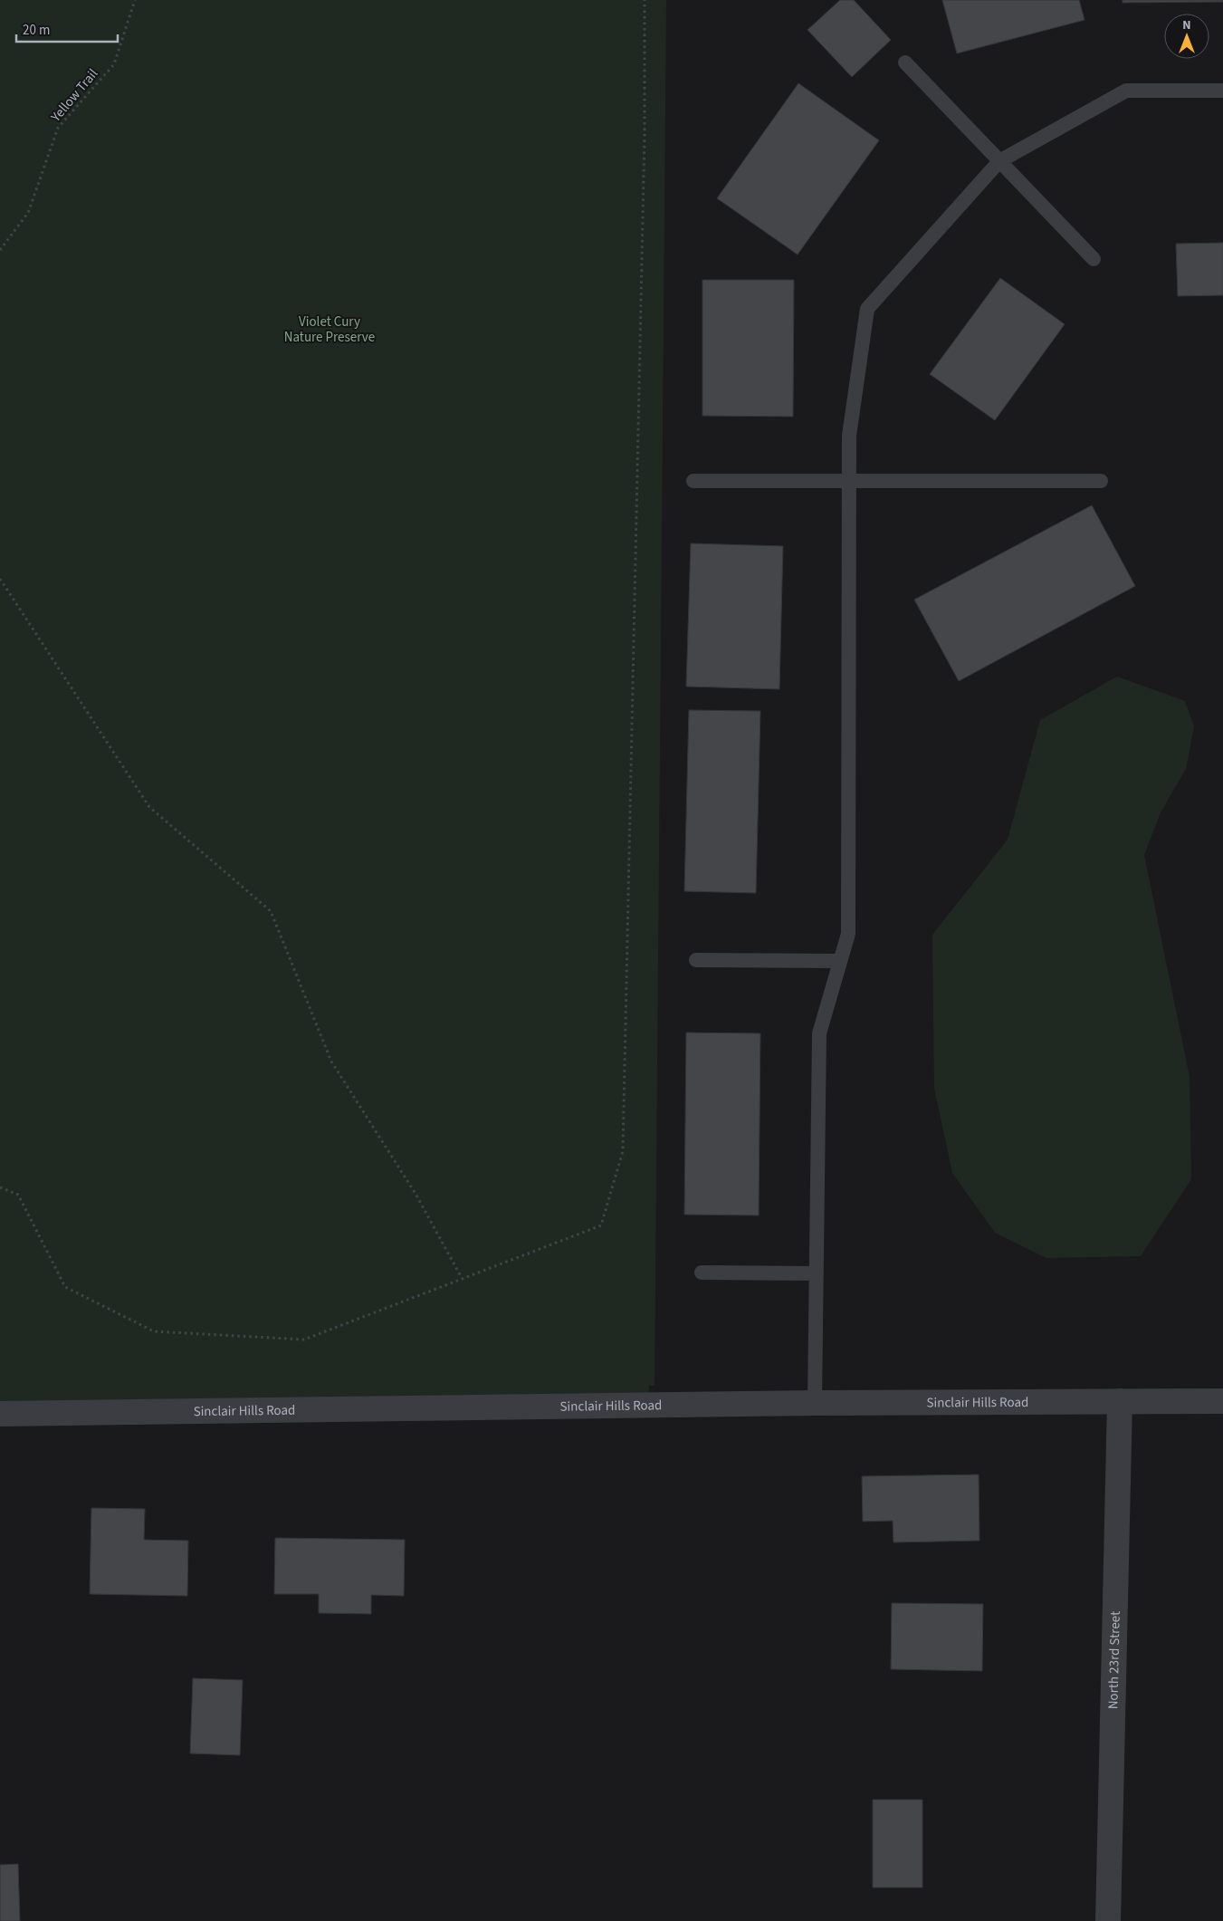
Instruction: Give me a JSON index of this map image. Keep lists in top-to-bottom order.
{
  "streets": {
    "street": ["Sinclair Hills Road", "North 23rd Street"],
    "path": ["Yellow Trail"]
  },
  "crossings": [
    ["Sinclair Hills Road", "North 23rd Street"]
  ],
  "parks": ["Violet Cury Nature Preserve"],
  "scale_bar": "20 m",
  "north": "top"
}
